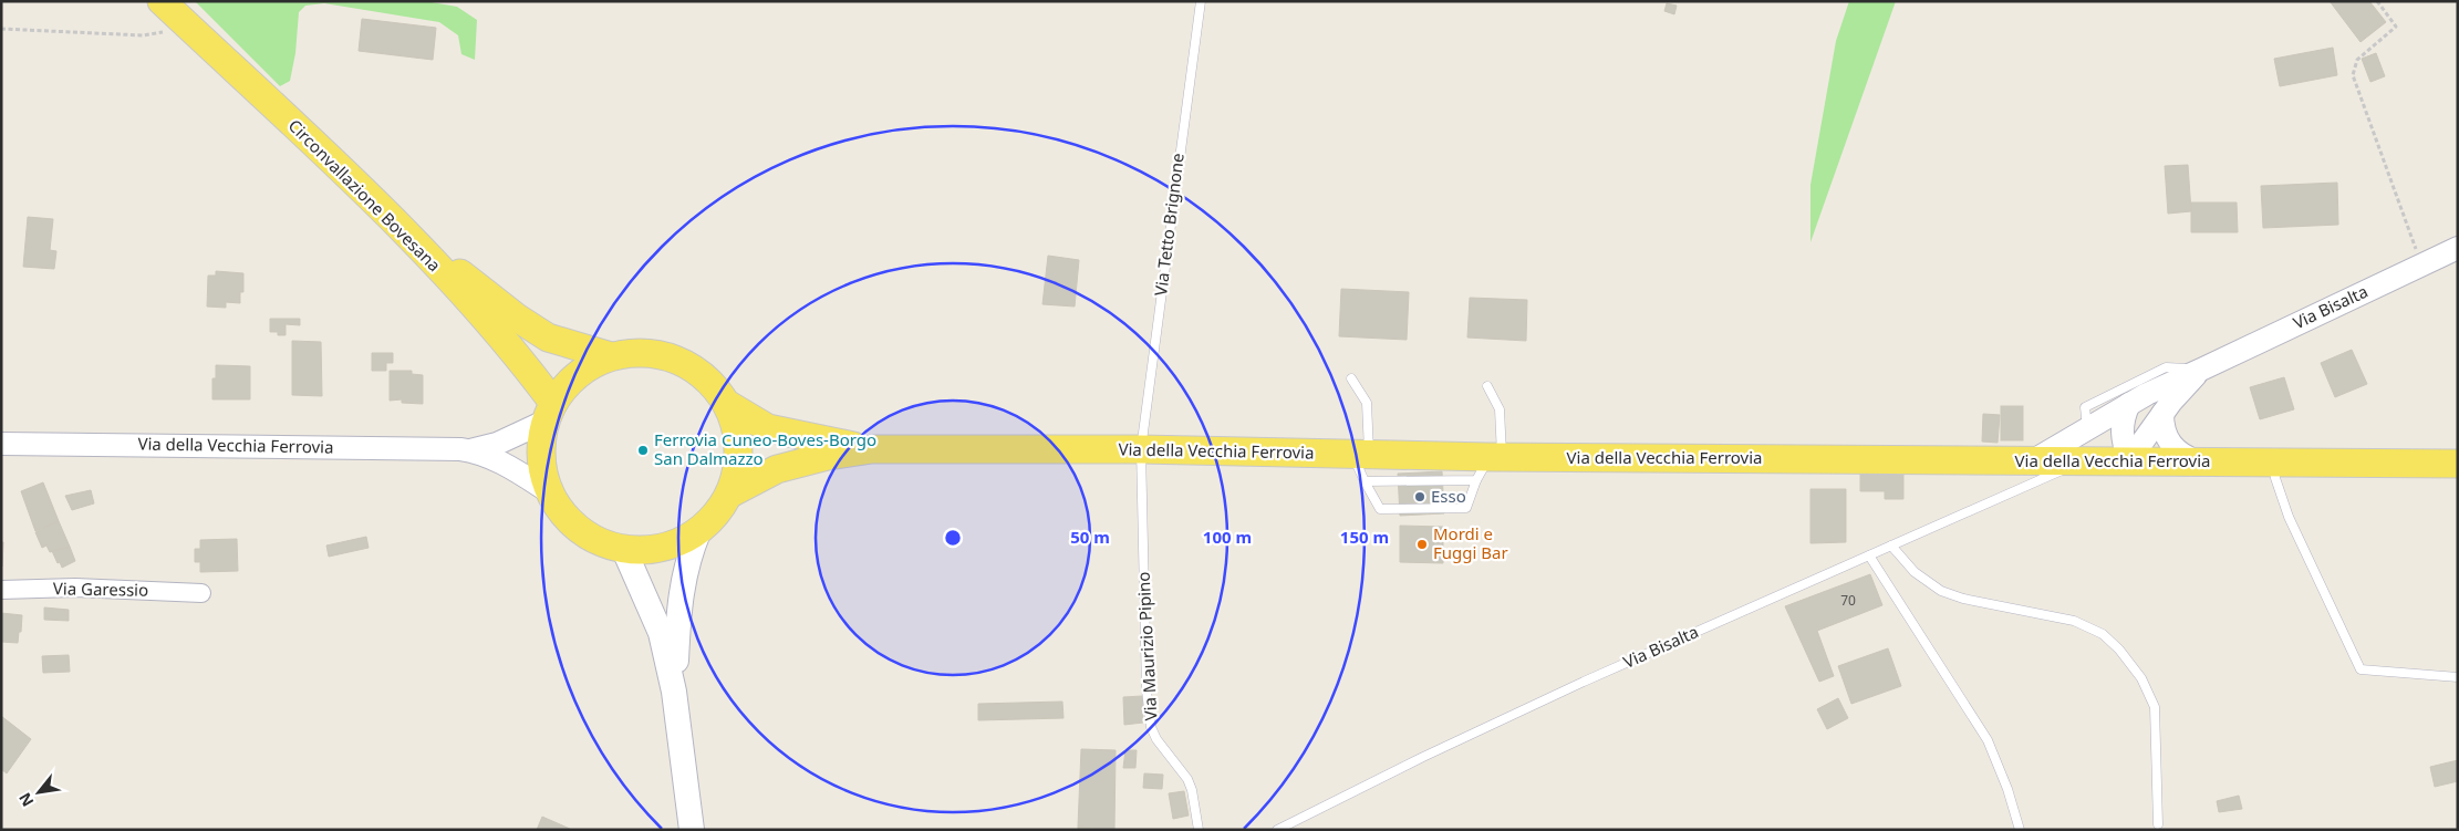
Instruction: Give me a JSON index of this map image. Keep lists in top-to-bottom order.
{
  "streets": {
    "main road": ["Circonvallazione Bovesana", "Via della Vecchia Ferrovia"],
    "street": ["Via Bisalta", "Via Garessio"],
    "lane": ["Via Tetto Brignone", "Via Maurizio Pipino"]
  },
  "crossings": [
    ["Circonvallazione Bovesana", "Via della Vecchia Ferrovia"],
    ["Via Tetto Brignone", "Via della Vecchia Ferrovia"],
    ["Via Tetto Brignone", "Via Maurizio Pipino"],
    ["Via Bisalta", "Via della Vecchia Ferrovia"],
    ["Via della Vecchia Ferrovia", "Via Maurizio Pipino"]
  ],
  "places": ["Ferrovia Cuneo-Boves-Borgo San Dalmazzo", "Esso", "Mordi e Fuggi Bar"],
  "house_numbers": ["70"],
  "north": "bottom left",
  "rings": ["50 m", "100 m", "150 m"]
}
